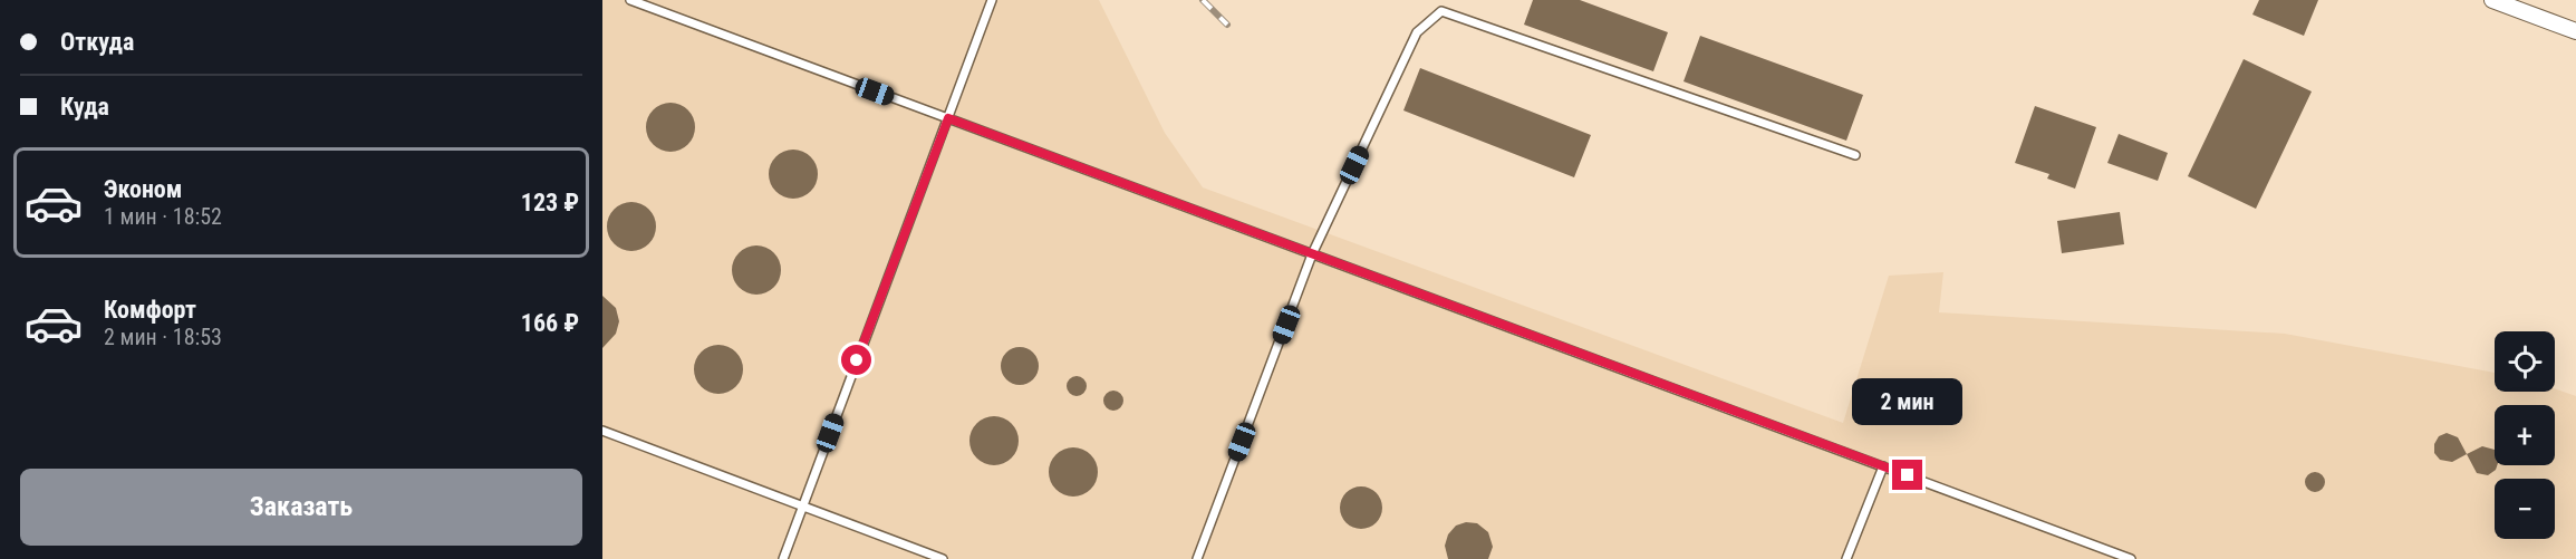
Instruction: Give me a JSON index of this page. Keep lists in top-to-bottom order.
{
  "page": {
    "banner": ["Откуда", "Куда"],
    "list": [
      {
        "name": "Эконом",
        "note": "1 мин · 18:52",
        "value": "123 ₽"
      },
      {
        "name": "Комфорт",
        "note": "2 мин · 18:53",
        "value": "166 ₽"
      }
    ],
    "map_buttons": ["+", "−"],
    "bubble": "2 мин",
    "buttons": "Заказать"
  }
}
